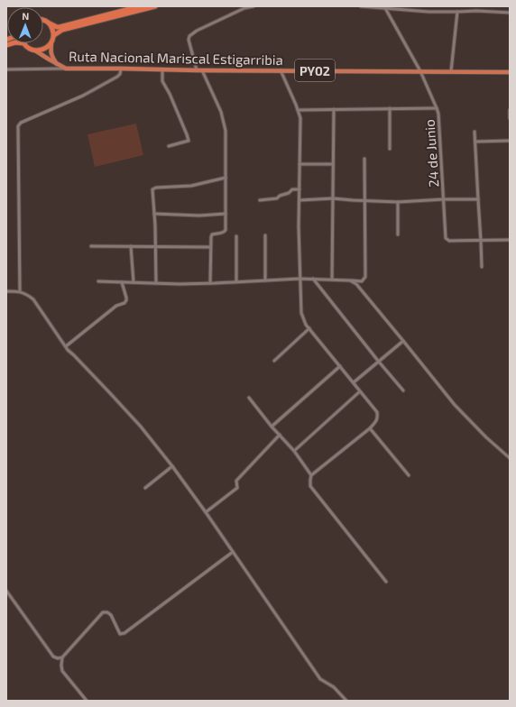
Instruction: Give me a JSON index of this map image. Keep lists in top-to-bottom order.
{
  "streets": {
    "main road": ["Ruta Nacional Mariscal Estigarribia", "PY02"],
    "street": ["24 de Junio"]
  },
  "crossings": [
    ["Ruta Nacional Mariscal Estigarribia", "24 de Junio"]
  ],
  "north": "top"
}
